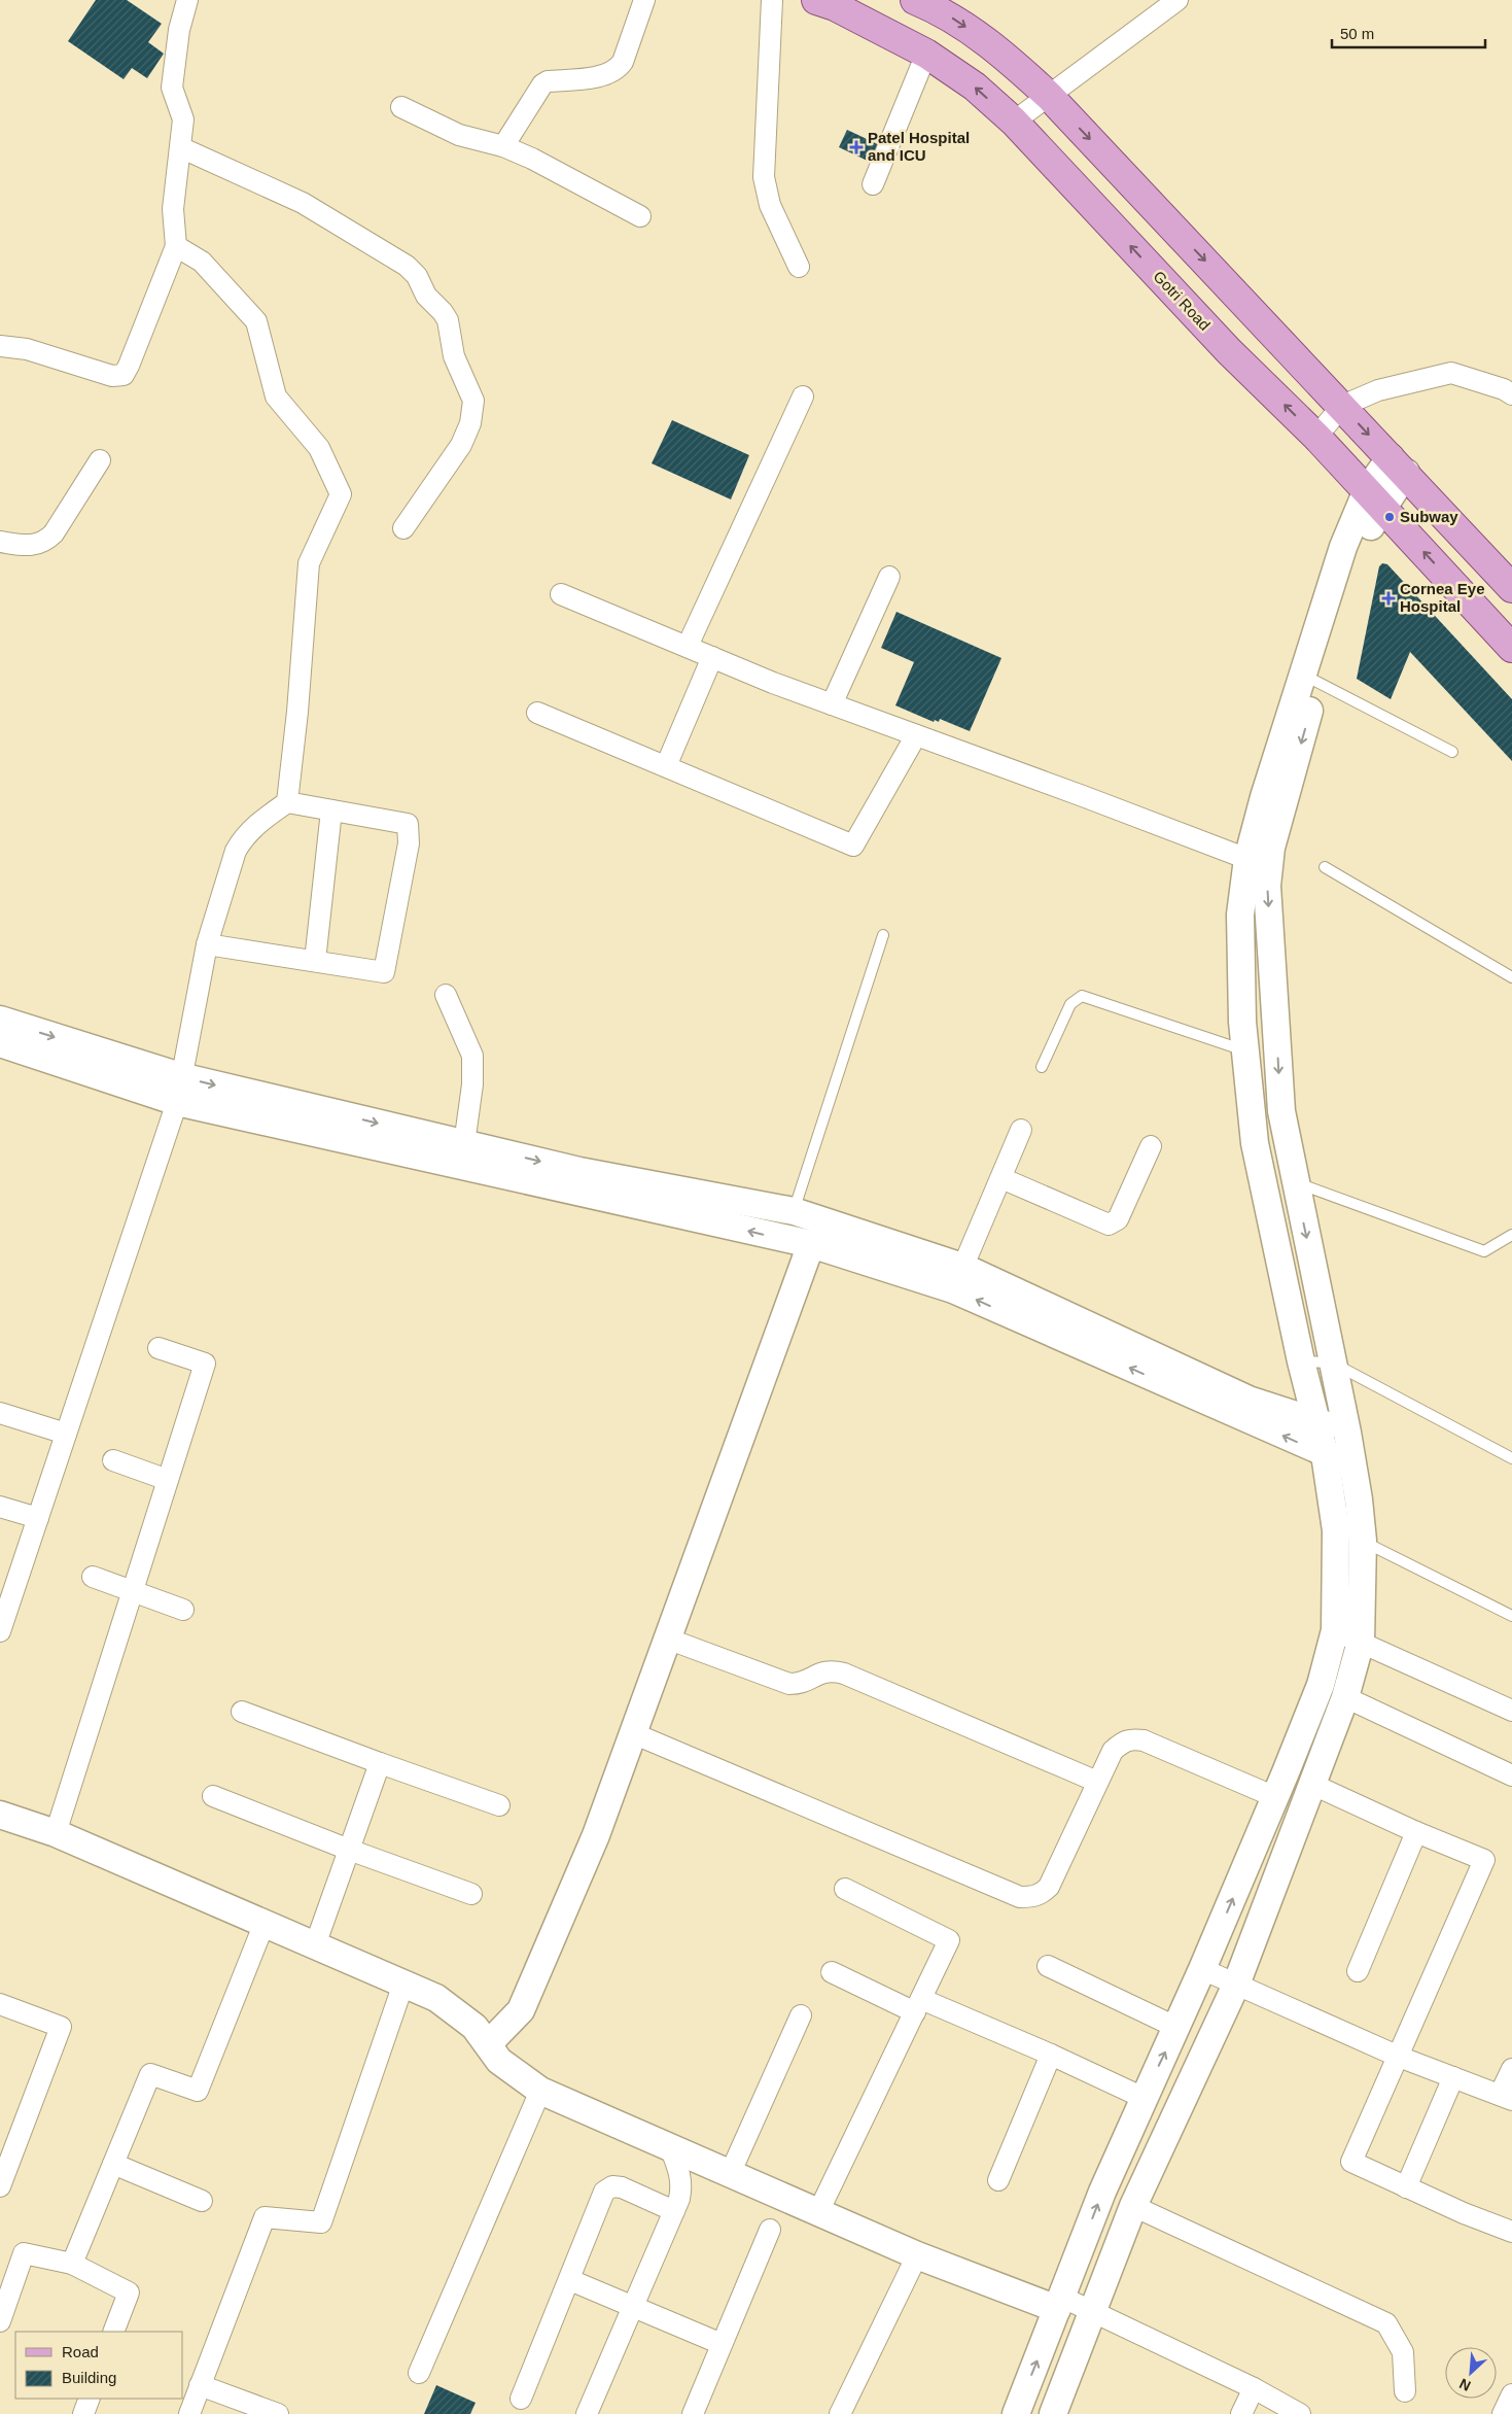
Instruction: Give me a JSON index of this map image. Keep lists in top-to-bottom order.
{
  "streets": {
    "main road": ["Gotri Road"]
  },
  "places": {
    "health": ["Patel Hospital and ICU", "Cornea Eye Hospital"],
    "other": ["Subway"]
  },
  "legend": ["Road", "Building"],
  "scale_bar": "50 m",
  "north": "bottom left"
}
